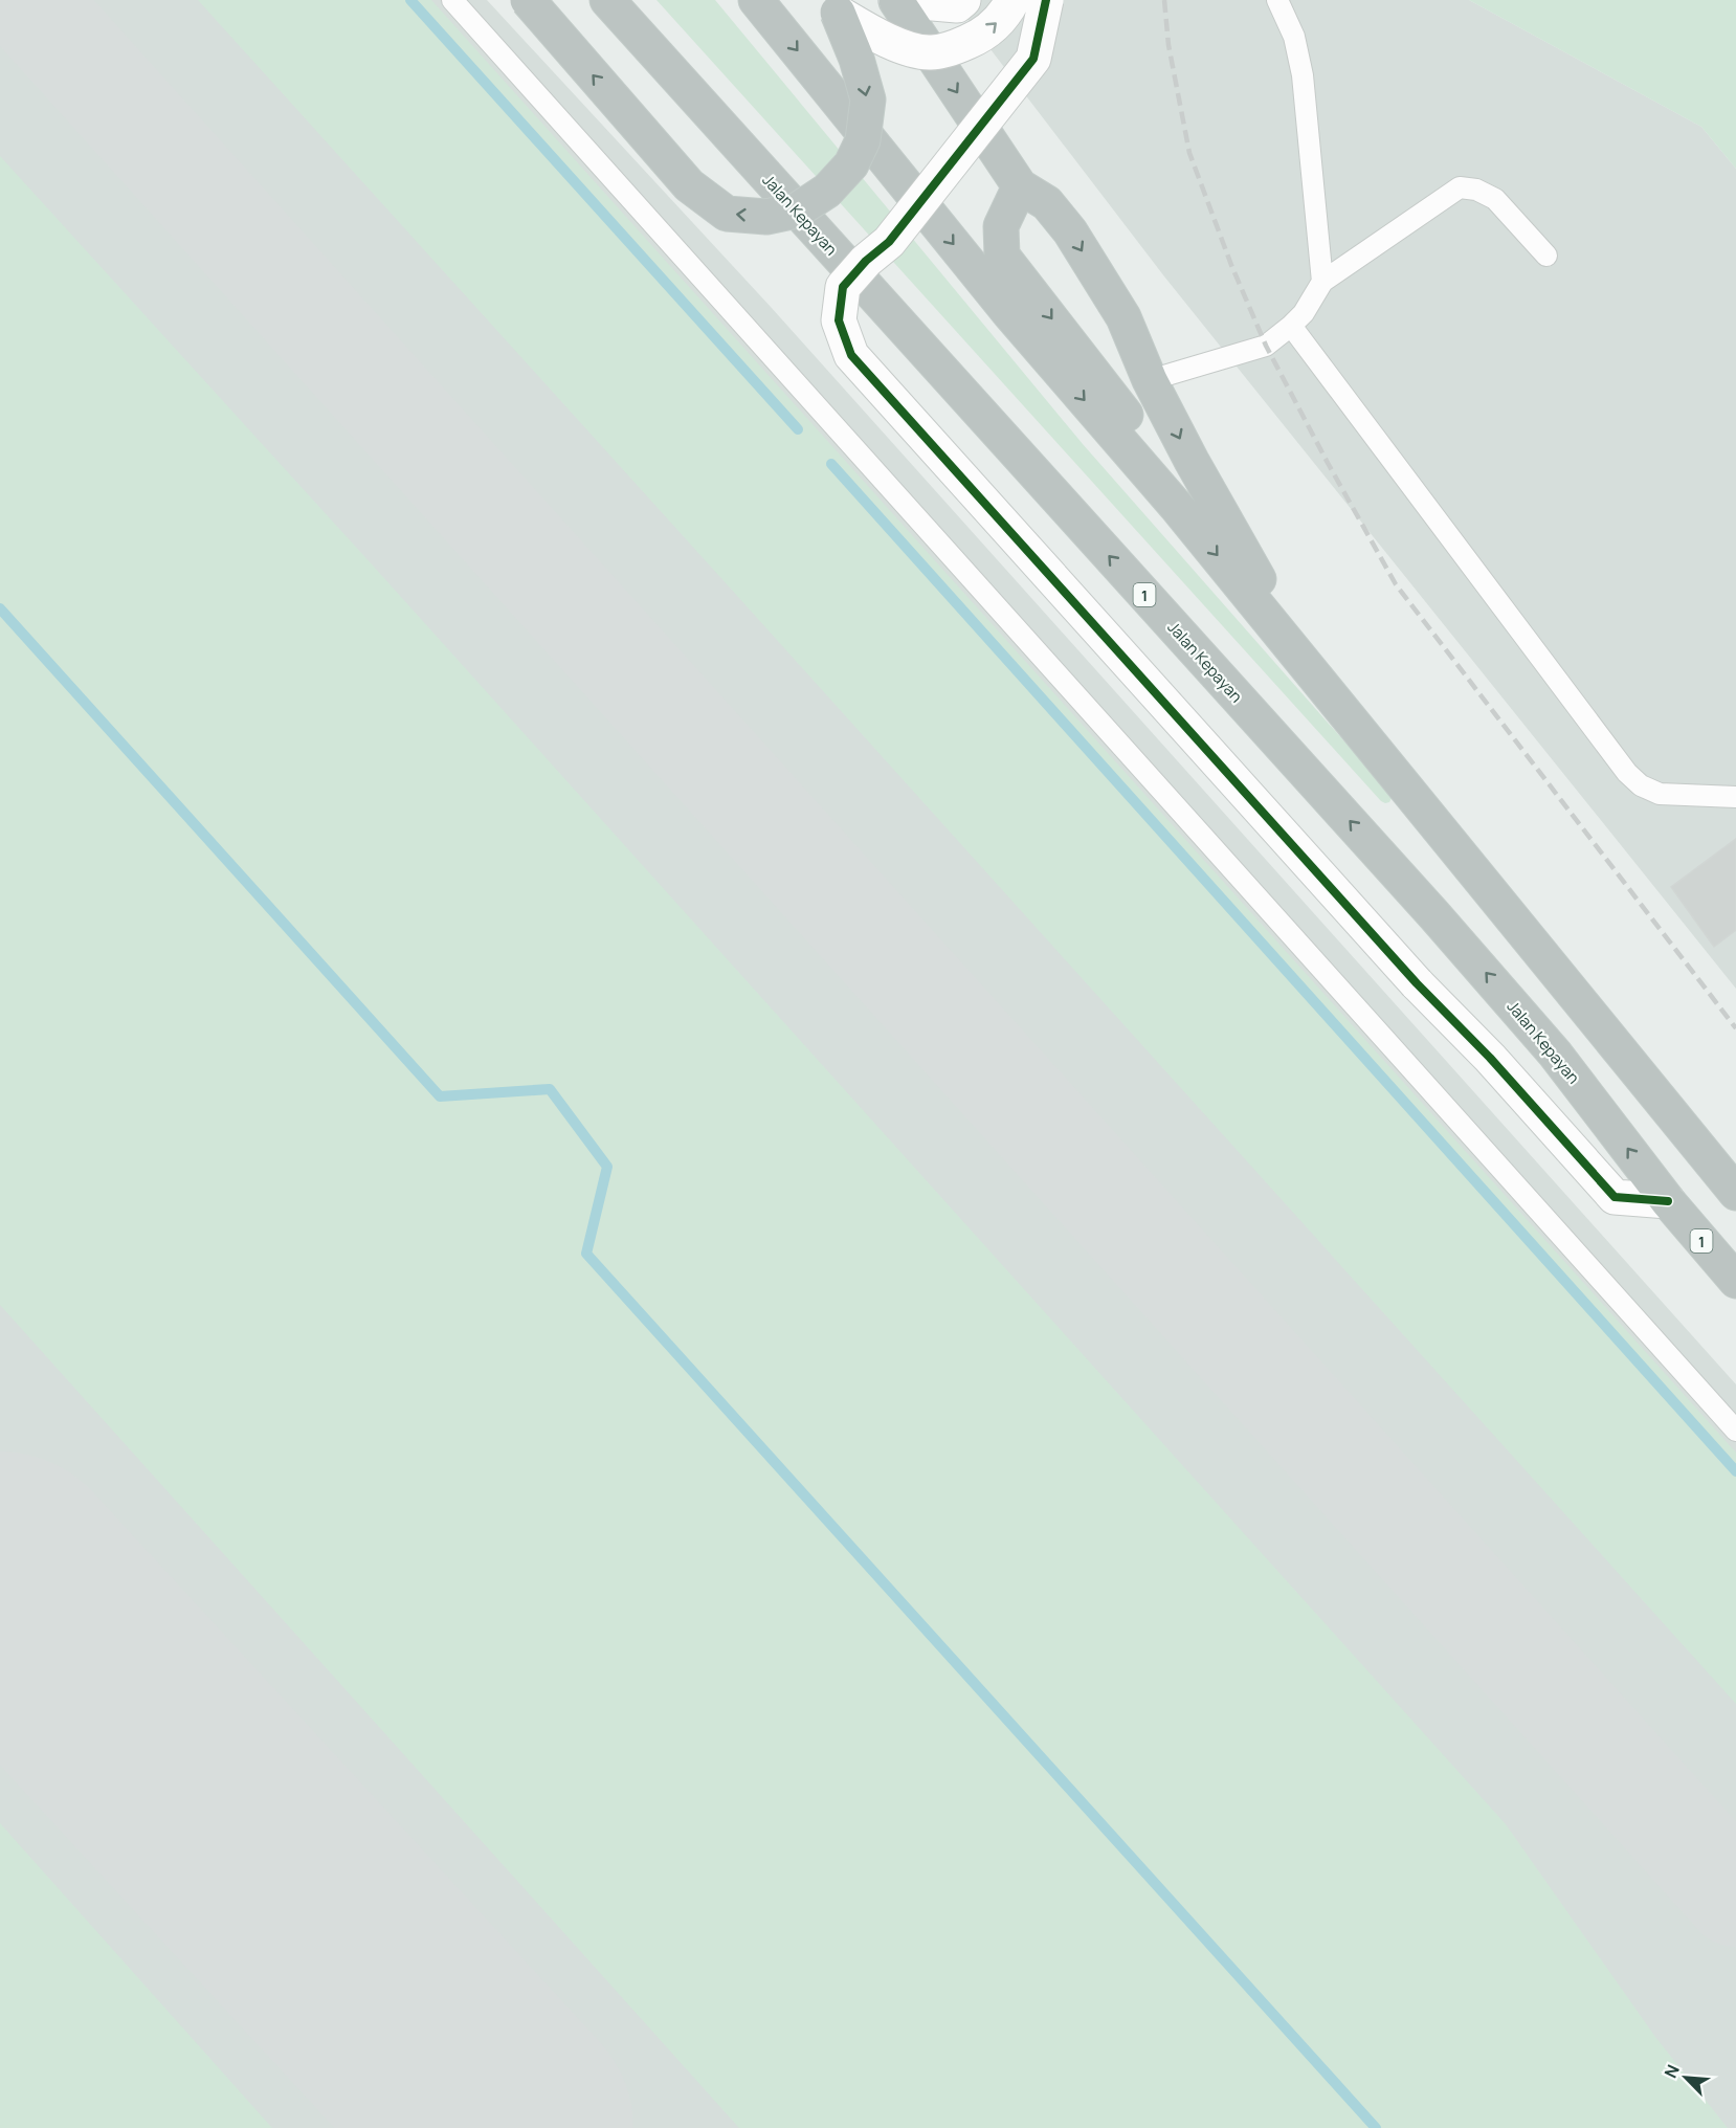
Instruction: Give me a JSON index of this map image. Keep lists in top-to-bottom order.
{
  "streets": {
    "highway": ["Jalan Kepayan", "1"]
  },
  "north": "top left"
}
